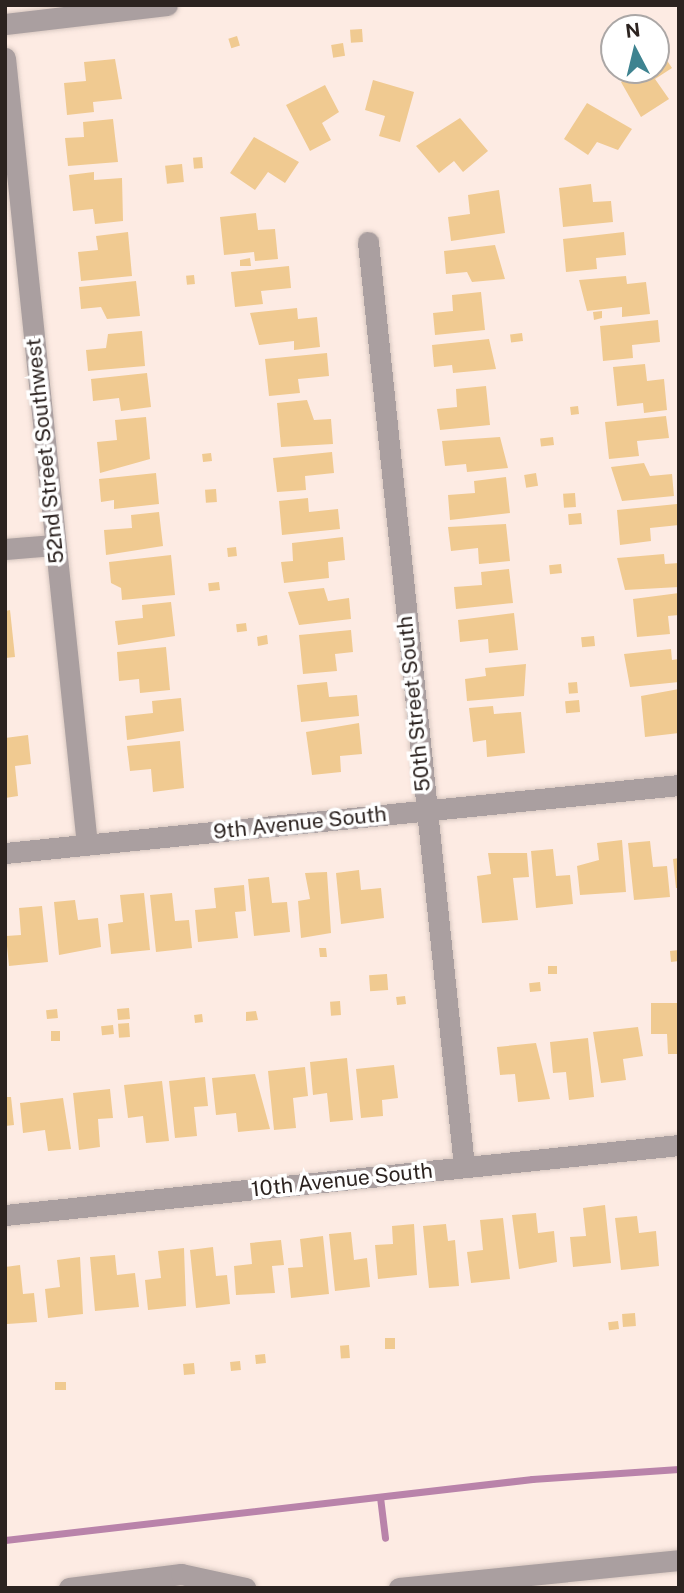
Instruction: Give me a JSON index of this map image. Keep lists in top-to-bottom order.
{
  "streets": {
    "street": [
      "52nd Street Southwest",
      "50th Street South",
      "9th Avenue South",
      "10th Avenue South"
    ]
  },
  "crossings": [
    ["52nd Street Southwest", "9th Avenue South"],
    ["50th Street South", "9th Avenue South"],
    ["50th Street South", "10th Avenue South"]
  ],
  "north": "top"
}
